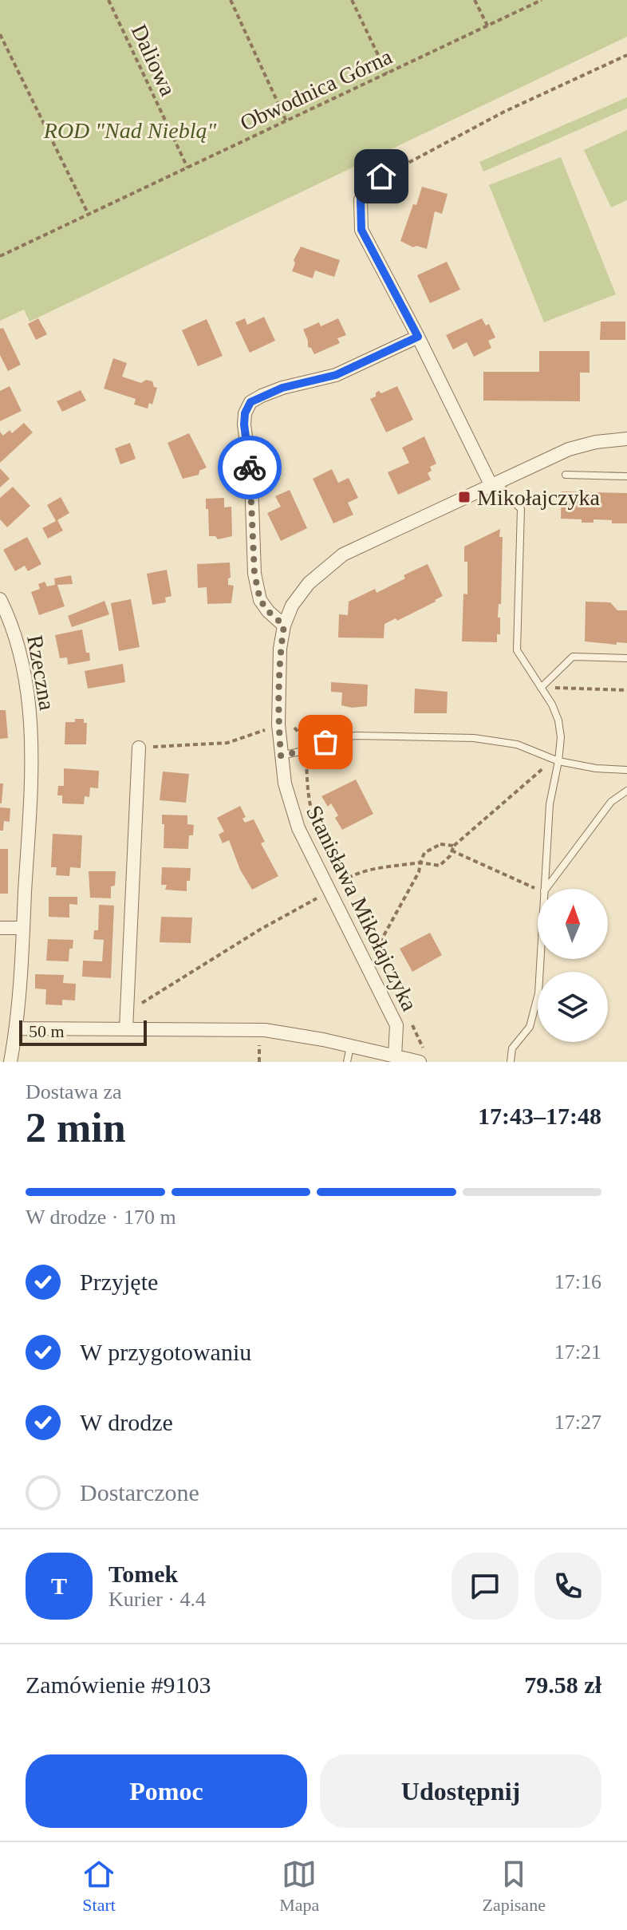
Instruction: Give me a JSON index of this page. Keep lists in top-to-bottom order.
{
  "streets": {
    "street": ["Rzeczna", "Stanisława Mikołajczyka"],
    "path": ["Daliowa", "Obwodnica Górna"]
  },
  "crossings": [
    ["Daliowa", "Obwodnica Górna"]
  ],
  "parks": ["ROD \"Nad Nieblą\""],
  "places": {
    "transit": ["Mikołajczyka"]
  },
  "scale_bar": "50 m",
  "north": "top",
  "page": {
    "scale": "50 m",
    "heading": ["2 min", "Dostawa za", "17:43–17:48"],
    "panel": [
      "Tomek",
      "Kurier · 4.4",
      "Zamówienie #9103",
      "79.58 zł"
    ],
    "bar": "W drodze · 170 m",
    "list": [
      ["Przyjęte", "17:16"],
      ["W przygotowaniu", "17:21"],
      ["W drodze", "17:27"],
      "Dostarczone"
    ],
    "round": "T",
    "buttons": ["Pomoc", "Udostępnij"],
    "tabs": ["Start", "Mapa", "Zapisane"]
  }
}
